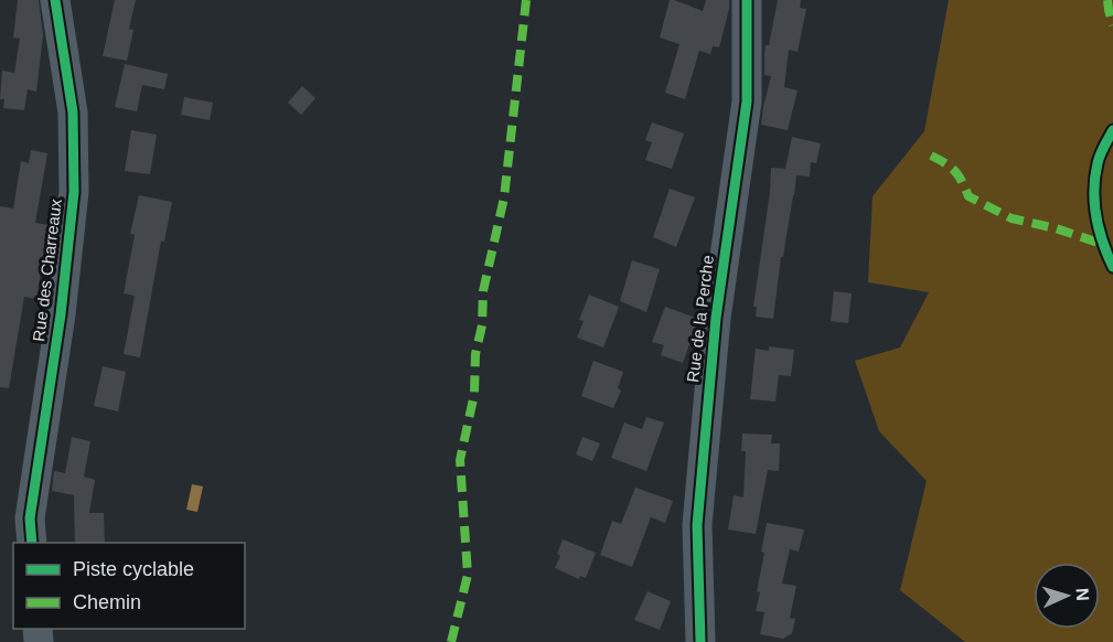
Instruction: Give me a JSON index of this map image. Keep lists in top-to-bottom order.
{
  "streets": {
    "street": ["Rue des Charreaux", "Rue de la Perche"]
  },
  "legend": ["Piste cyclable", "Chemin"],
  "north": "right"
}
